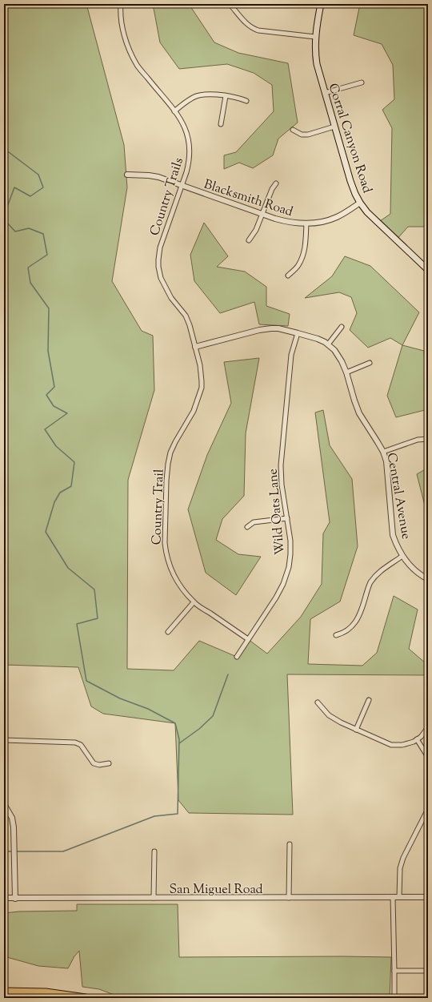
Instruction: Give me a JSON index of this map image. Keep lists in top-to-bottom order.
{
  "streets": {
    "main road": ["Corral Canyon Road"],
    "street": [
      "Country Trails",
      "Blacksmith Road",
      "Central Avenue",
      "Country Trail",
      "Wild Oats Lane",
      "San Miguel Road"
    ]
  },
  "crossings": [
    ["Corral Canyon Road", "Blacksmith Road"],
    ["Country Trails", "Blacksmith Road"],
    ["Country Trails", "Central Avenue"],
    ["Country Trails", "Country Trail"],
    ["Central Avenue", "Country Trail"],
    ["Central Avenue", "Wild Oats Lane"],
    ["Country Trail", "Wild Oats Lane"]
  ]
}
